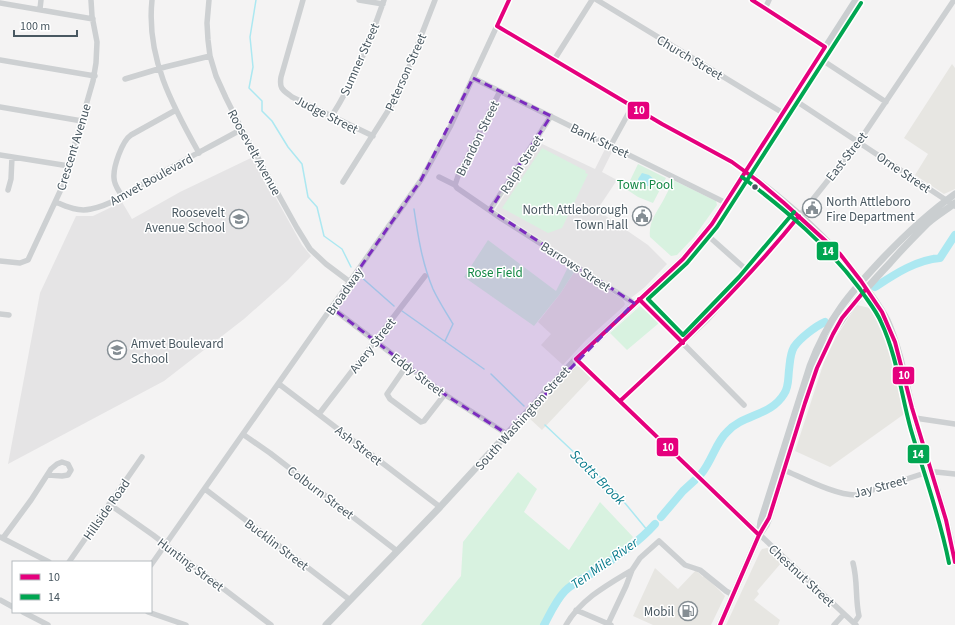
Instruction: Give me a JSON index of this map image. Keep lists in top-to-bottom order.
{
  "streets": {
    "main road": ["South Washington Street"],
    "street": [
      "Church Street",
      "Sumner Street",
      "Peterson Street",
      "Judge Street",
      "Brandon Street",
      "Bank Street",
      "Crescent Avenue",
      "Roosevelt Avenue",
      "East Street",
      "Ralph Street",
      "Orne Street",
      "Amvet Boulevard",
      "Barrows Street",
      "Broadway",
      "Avery Street",
      "Eddy Street",
      "Ash Street",
      "Jay Street",
      "Colburn Street",
      "Hillside Road",
      "Bucklin Street",
      "Hunting Street",
      "Chestnut Street"
    ]
  },
  "crossings": [
    ["Church Street", "South Washington Street"],
    ["Sumner Street", "Judge Street"],
    ["Peterson Street", "Judge Street"],
    ["Brandon Street", "Bank Street"],
    ["Brandon Street", "Barrows Street"],
    ["Bank Street", "Ralph Street"],
    ["Bank Street", "Broadway"],
    ["Bank Street", "South Washington Street"],
    ["Crescent Avenue", "Amvet Boulevard"],
    ["Roosevelt Avenue", "Amvet Boulevard"],
    ["Roosevelt Avenue", "Broadway"],
    ["East Street", "Orne Street"],
    ["East Street", "Barrows Street"],
    ["East Street", "Chestnut Street"],
    ["Ralph Street", "Barrows Street"],
    ["Orne Street", "South Washington Street"],
    ["Barrows Street", "South Washington Street"],
    ["Broadway", "Eddy Street"],
    ["Broadway", "Ash Street"],
    ["Broadway", "Colburn Street"],
    ["Broadway", "Bucklin Street"],
    ["Broadway", "Hunting Street"],
    ["Avery Street", "Eddy Street"],
    ["Avery Street", "Ash Street"],
    ["Eddy Street", "South Washington Street"],
    ["South Washington Street", "Ash Street"],
    ["South Washington Street", "Colburn Street"],
    ["South Washington Street", "Bucklin Street"],
    ["South Washington Street", "Chestnut Street"],
    ["Hillside Road", "Hunting Street"]
  ],
  "water": ["Scotts Brook", "Ten Mile River"],
  "parks": ["Town Pool", "Rose Field"],
  "places": {
    "public building": ["North Attleboro Fire Department", "North Attleborough Town Hall"],
    "school or university": ["Roosevelt Avenue School", "Amvet Boulevard School"],
    "fuel station": ["Mobil"]
  },
  "lines": ["transit line 10", "transit line 14"],
  "legend": ["10", "14"],
  "scale_bar": "100 m"
}
